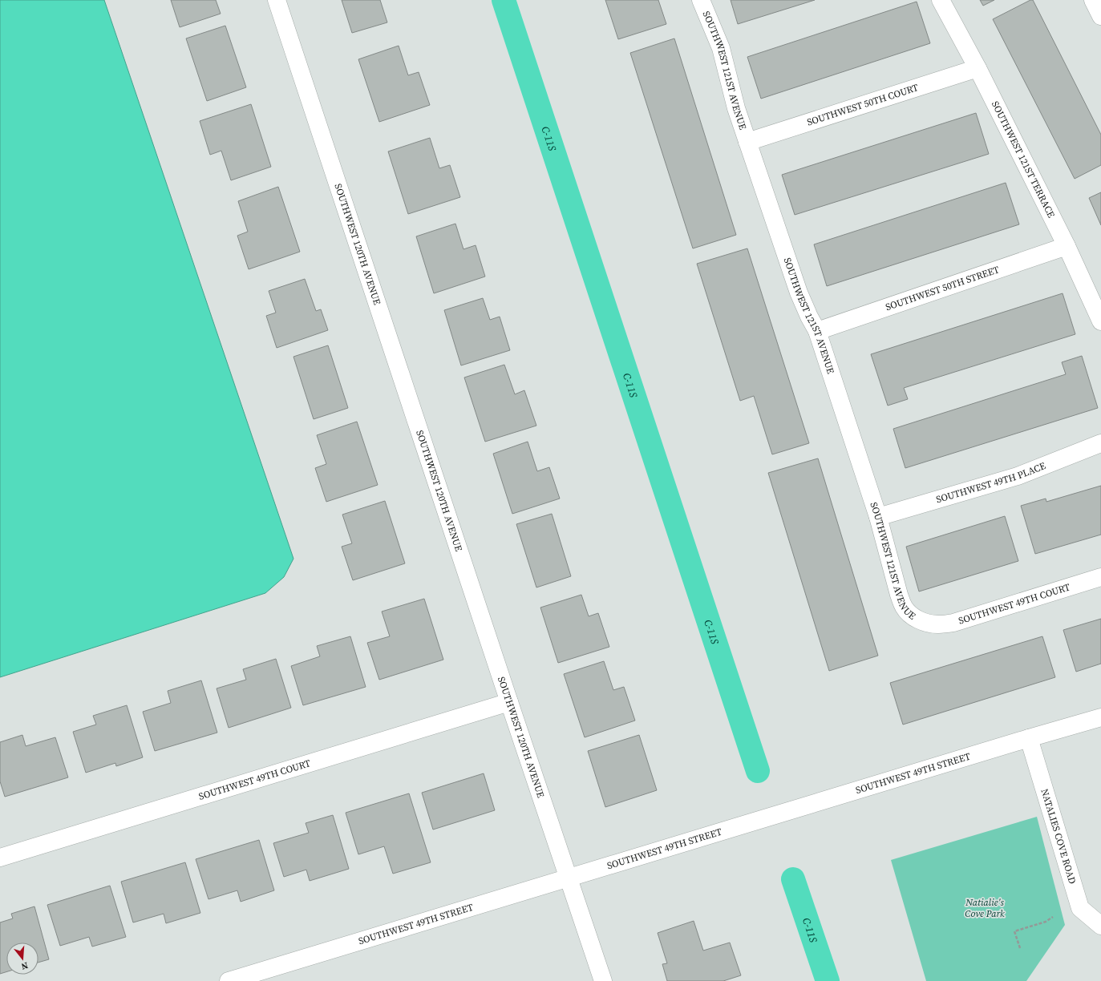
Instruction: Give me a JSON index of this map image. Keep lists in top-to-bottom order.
{
  "streets": {
    "street": [
      "SOUTHWEST 121ST AVENUE",
      "SOUTHWEST 50TH COURT",
      "SOUTHWEST 121ST TERRACE",
      "SOUTHWEST 120TH AVENUE",
      "SOUTHWEST 50TH STREET",
      "SOUTHWEST 49TH PLACE",
      "SOUTHWEST 49TH COURT",
      "SOUTHWEST 49TH STREET",
      "NATALIES COVE ROAD"
    ]
  },
  "crossings": [
    ["SOUTHWEST 121ST AVENUE", "SOUTHWEST 50TH COURT"],
    ["SOUTHWEST 121ST AVENUE", "SOUTHWEST 50TH STREET"],
    ["SOUTHWEST 121ST AVENUE", "SOUTHWEST 49TH PLACE"],
    ["SOUTHWEST 121ST AVENUE", "SOUTHWEST 49TH COURT"],
    ["SOUTHWEST 50TH COURT", "SOUTHWEST 121ST TERRACE"],
    ["SOUTHWEST 121ST TERRACE", "SOUTHWEST 50TH STREET"],
    ["SOUTHWEST 120TH AVENUE", "SOUTHWEST 49TH COURT"],
    ["SOUTHWEST 120TH AVENUE", "SOUTHWEST 49TH STREET"],
    ["SOUTHWEST 49TH STREET", "NATALIES COVE ROAD"]
  ],
  "water": ["C-11S"],
  "parks": ["Natialie's Cove Park"],
  "north": "bottom"
}
